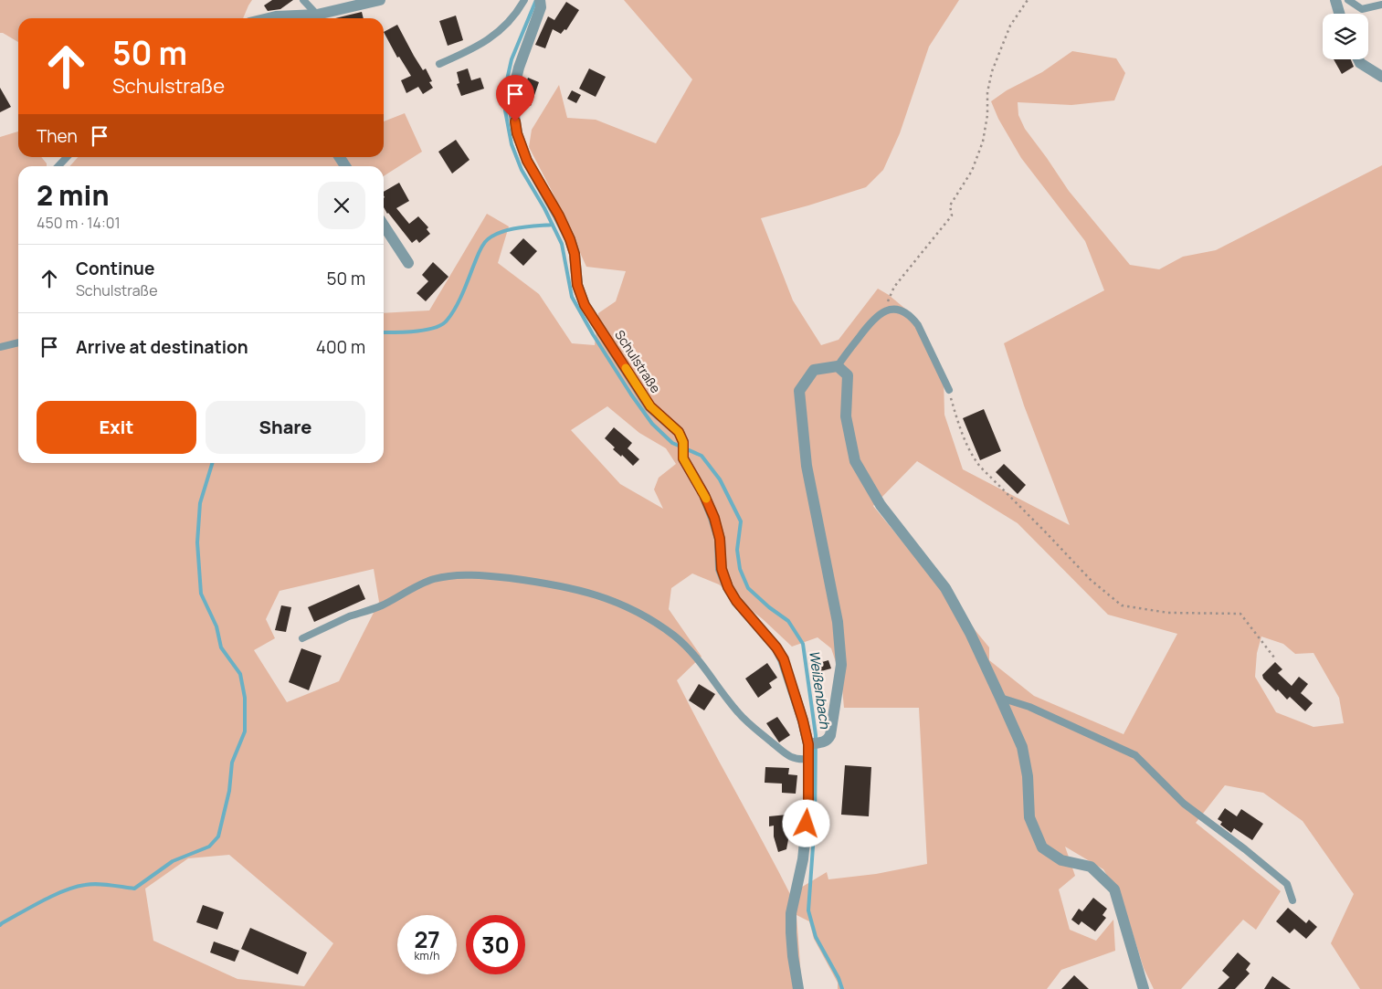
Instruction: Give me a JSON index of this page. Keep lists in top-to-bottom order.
{
  "streets": {
    "street": ["Schulstraße"]
  },
  "water": ["Weißenbach"],
  "page": {
    "turn": ["50 m", "Schulstraße"],
    "then": "Then",
    "heading": ["2 min", "450 m · 14:01"],
    "list": [
      {
        "name": "Continue",
        "note": "Schulstraße",
        "value": "50 m"
      },
      {
        "name": "Arrive at destination",
        "value": "400 m"
      }
    ],
    "buttons": ["Exit", "Share"],
    "speed": "27 km/h",
    "limit": "30"
  }
}
